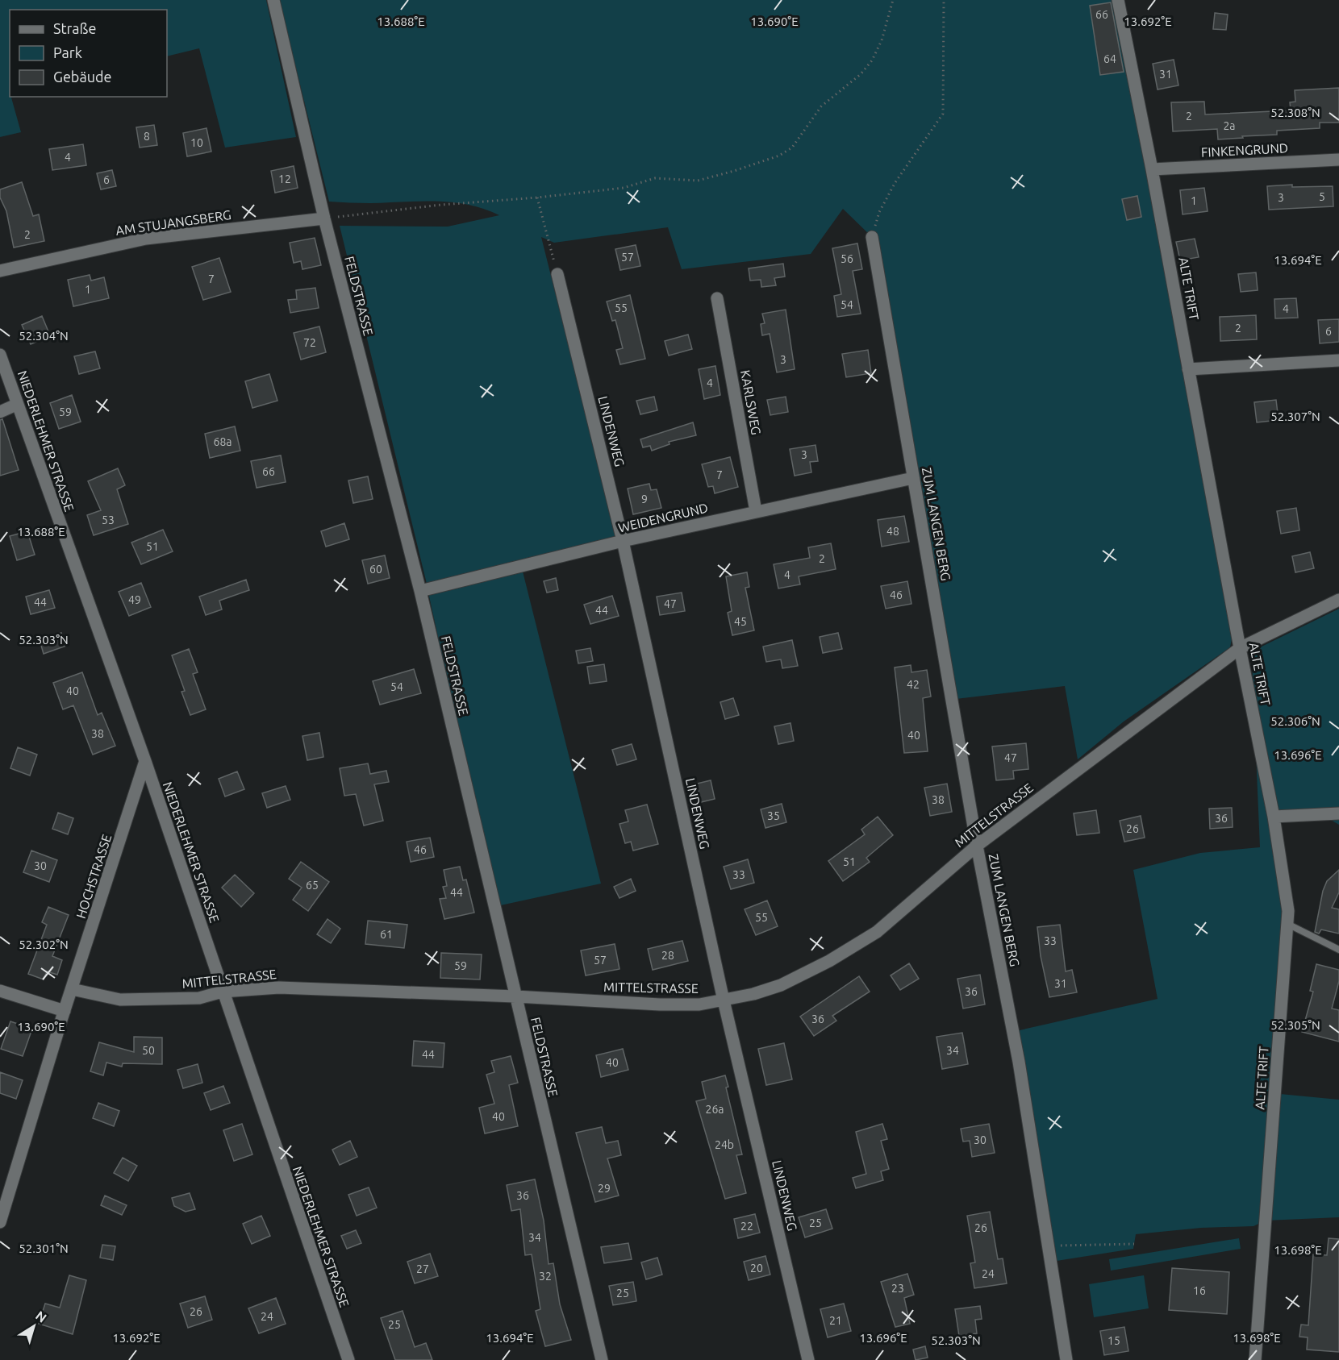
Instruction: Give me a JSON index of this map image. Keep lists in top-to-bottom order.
{
  "streets": {
    "street": [
      "FINKENGRUND",
      "AM STUJANGSBERG",
      "ALTE TRIFT",
      "FELDSTRASSE",
      "KARLSWEG",
      "LINDENWEG",
      "NIEDERLEHMER STRASSE",
      "WEIDENGRUND",
      "ZUM LANGEN BERG",
      "MITTELSTRASSE",
      "HOCHSTRASSE"
    ]
  },
  "crossings": [
    ["FINKENGRUND", "ALTE TRIFT"],
    ["AM STUJANGSBERG", "FELDSTRASSE"],
    ["ALTE TRIFT", "MITTELSTRASSE"],
    ["FELDSTRASSE", "WEIDENGRUND"],
    ["FELDSTRASSE", "MITTELSTRASSE"],
    ["KARLSWEG", "WEIDENGRUND"],
    ["LINDENWEG", "WEIDENGRUND"],
    ["LINDENWEG", "MITTELSTRASSE"],
    ["NIEDERLEHMER STRASSE", "MITTELSTRASSE"],
    ["NIEDERLEHMER STRASSE", "HOCHSTRASSE"],
    ["WEIDENGRUND", "ZUM LANGEN BERG"],
    ["ZUM LANGEN BERG", "MITTELSTRASSE"],
    ["MITTELSTRASSE", "HOCHSTRASSE"]
  ],
  "house_numbers": [
    "66",
    "64",
    "31",
    "2",
    "2a",
    "8",
    "10",
    "4",
    "12",
    "6",
    "5",
    "3",
    "1",
    "2",
    "57",
    "56",
    "7",
    "1",
    "54",
    "55",
    "4",
    "2",
    "6",
    "72",
    "3",
    "4",
    "59",
    "68a",
    "3",
    "66",
    "7",
    "9",
    "53",
    "48",
    "51",
    "2",
    "60",
    "4",
    "46",
    "49",
    "44",
    "47",
    "44",
    "45",
    "42",
    "54",
    "40",
    "38",
    "40",
    "47",
    "38",
    "35",
    "36",
    "26",
    "46",
    "51",
    "30",
    "33",
    "65",
    "44",
    "55",
    "61",
    "33",
    "28",
    "57",
    "59",
    "31",
    "36",
    "36",
    "50",
    "34",
    "44",
    "40",
    "26a",
    "40",
    "30",
    "24b",
    "29",
    "36",
    "25",
    "22",
    "26",
    "34",
    "20",
    "27",
    "24",
    "32",
    "23",
    "16",
    "25",
    "26",
    "24",
    "21",
    "25",
    "15"
  ],
  "legend": ["Straße", "Park", "Gebäude"],
  "north": "top right",
  "coordinates": [
    "13.688°E",
    "13.690°E",
    "13.692°E",
    "52.308°N",
    "13.694°E",
    "52.304°N",
    "52.307°N",
    "52.303°N",
    "52.306°N",
    "13.696°E",
    "52.302°N",
    "52.305°N",
    "52.301°N",
    "13.698°E"
  ]
}
